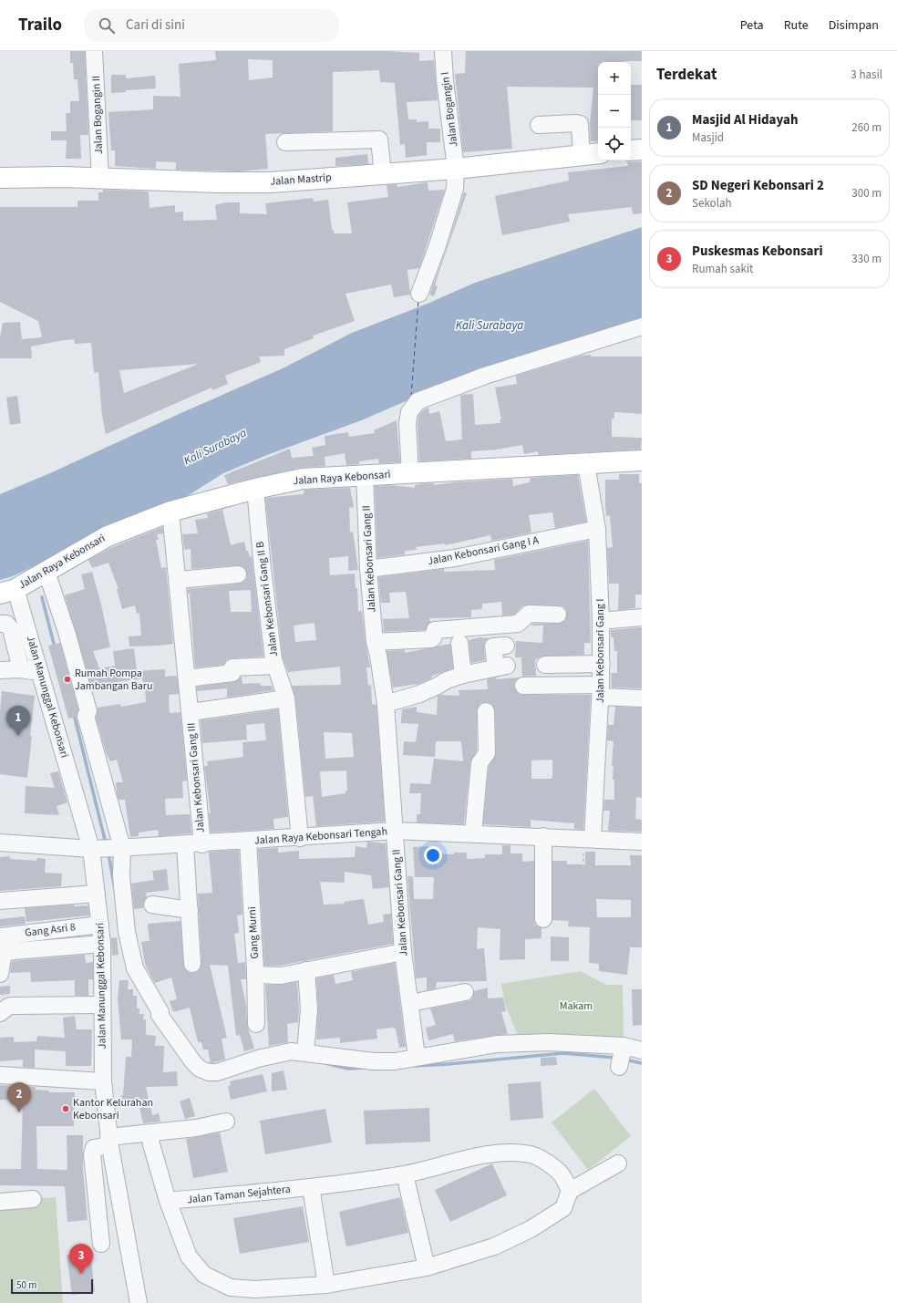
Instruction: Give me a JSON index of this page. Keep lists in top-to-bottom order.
{
  "streets": {
    "main road": ["Jalan Mastrip", "Jalan Raya Kebonsari"],
    "street": [
      "Jalan Bogangin I",
      "Jalan Bogangin II",
      "Jalan Kebonsari Gang I A",
      "Jalan Kebonsari Gang II",
      "Jalan Kebonsari Gang II B",
      "Jalan Kebonsari Gang I",
      "Jalan Manunggal Kebonsari",
      "Jalan Kebonsari Gang III",
      "Jalan Raya Kebonsari Tengah",
      "Gang Asri 8",
      "Gang Murni",
      "Jalan Taman Sejahtera"
    ]
  },
  "crossings": [
    ["Jalan Bogangin I", "Jalan Mastrip"],
    ["Jalan Bogangin II", "Jalan Mastrip"],
    ["Jalan Raya Kebonsari", "Jalan Kebonsari Gang II"],
    ["Jalan Raya Kebonsari", "Jalan Kebonsari Gang II B"],
    ["Jalan Raya Kebonsari", "Jalan Kebonsari Gang I"],
    ["Jalan Raya Kebonsari", "Jalan Manunggal Kebonsari"],
    ["Jalan Raya Kebonsari", "Jalan Kebonsari Gang III"],
    ["Jalan Kebonsari Gang I A", "Jalan Kebonsari Gang II"],
    ["Jalan Kebonsari Gang I A", "Jalan Kebonsari Gang I"],
    ["Jalan Kebonsari Gang II", "Jalan Raya Kebonsari Tengah"],
    ["Jalan Kebonsari Gang II B", "Jalan Kebonsari Gang III"],
    ["Jalan Kebonsari Gang II B", "Jalan Raya Kebonsari Tengah"],
    ["Jalan Kebonsari Gang I", "Jalan Raya Kebonsari Tengah"],
    ["Jalan Manunggal Kebonsari", "Jalan Raya Kebonsari Tengah"],
    ["Jalan Manunggal Kebonsari", "Gang Asri 8"],
    ["Jalan Kebonsari Gang III", "Jalan Raya Kebonsari Tengah"],
    ["Jalan Raya Kebonsari Tengah", "Gang Murni"]
  ],
  "water": ["Kali Surabaya"],
  "parks": ["Makam"],
  "places": ["Rumah Pompa Jambangan Baru", "Kantor Kelurahan Kebonsari"],
  "scale_bar": "50 m",
  "page": {
    "header": "Trailo",
    "search": "Cari di sini",
    "nav": ["Peta", "Rute", "Disimpan"],
    "heading": ["Terdekat", "3 hasil"],
    "map_buttons": ["+", "−"],
    "list": [
      {
        "mark": "1",
        "name": "Masjid Al Hidayah",
        "note": "Masjid",
        "value": "260 m"
      },
      {
        "mark": "2",
        "name": "SD Negeri Kebonsari 2",
        "note": "Sekolah",
        "value": "300 m"
      },
      {
        "mark": "3",
        "name": "Puskesmas Kebonsari",
        "note": "Rumah sakit",
        "value": "330 m"
      }
    ],
    "pins": ["1", "2", "3"],
    "scale": "50 m"
  }
}
